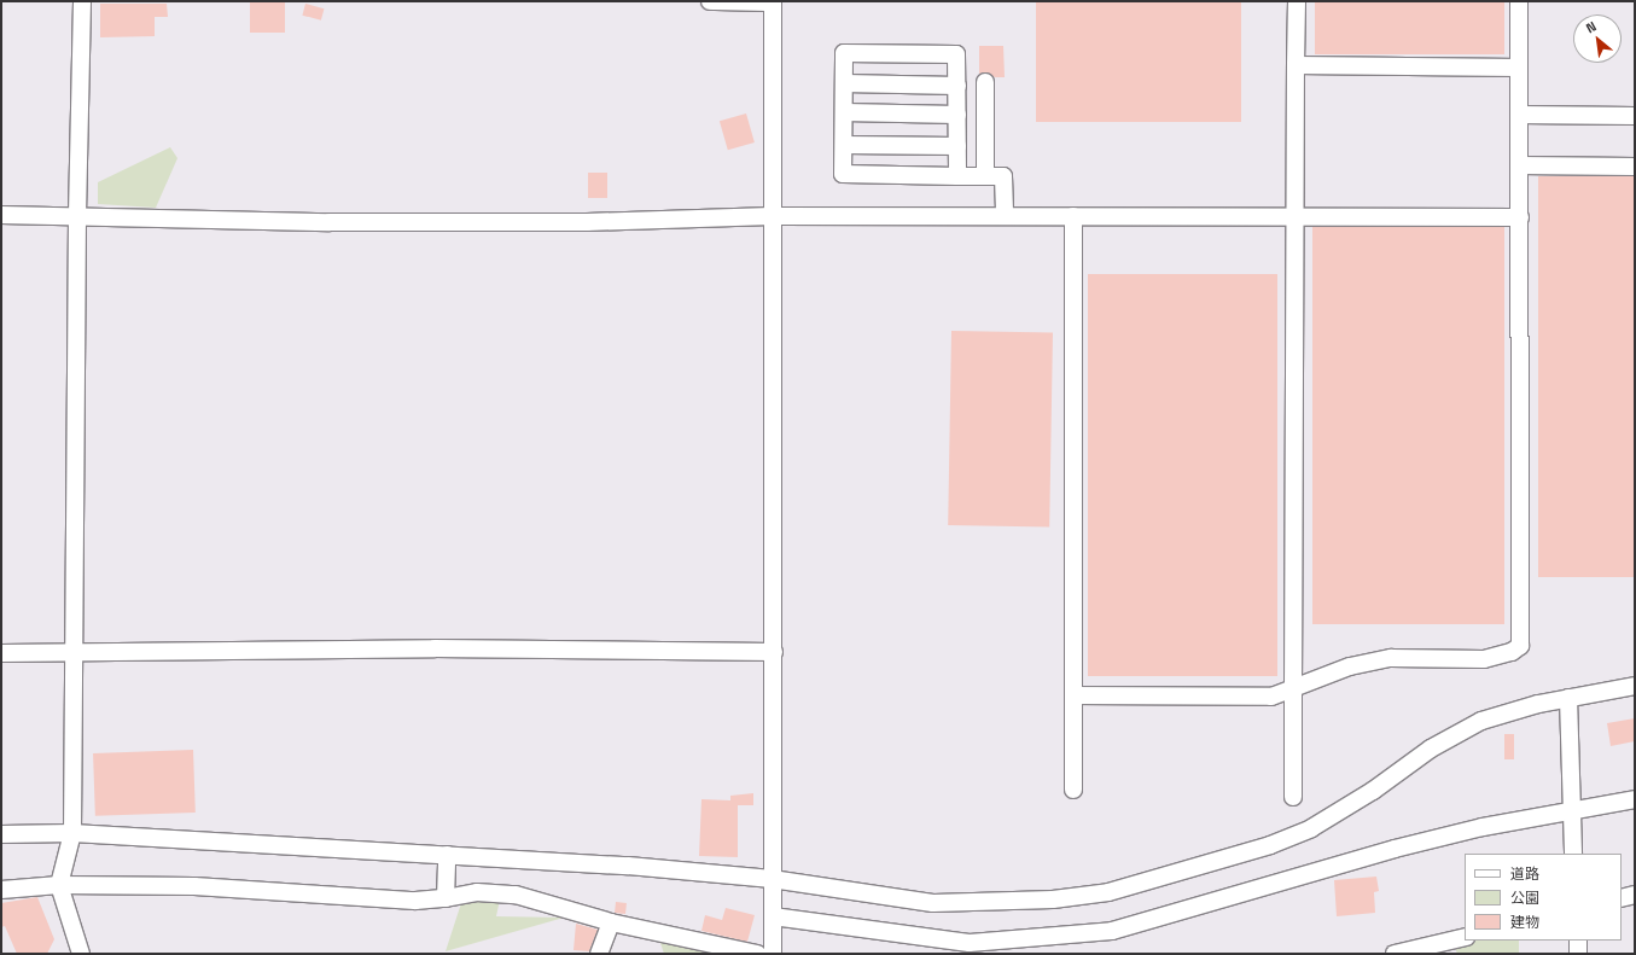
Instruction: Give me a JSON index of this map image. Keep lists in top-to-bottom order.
{
  "legend": ["道路", "公園", "建物"],
  "north": "top left"
}
